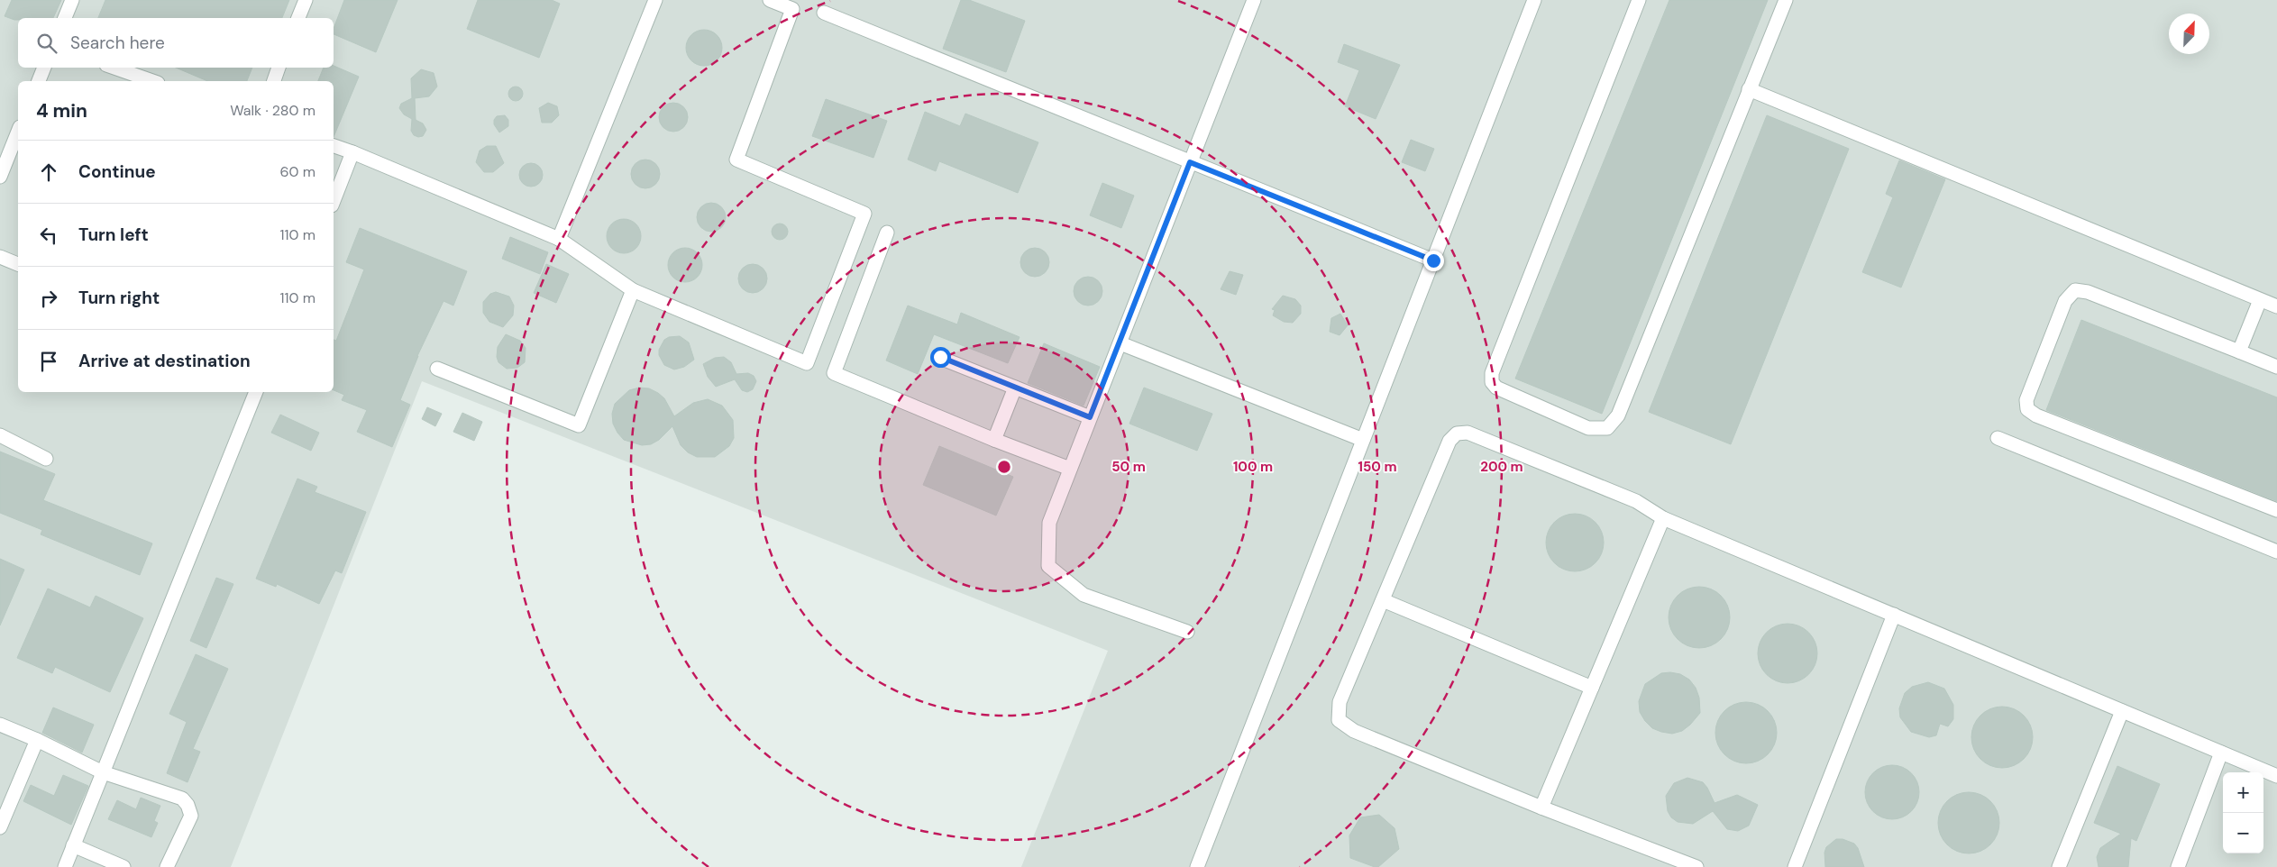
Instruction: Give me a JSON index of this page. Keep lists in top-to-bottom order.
{
  "north": "top right",
  "page": {
    "search": "Search here",
    "heading": ["4 min", "Walk · 280 m"],
    "list": [
      ["Continue", "60 m"],
      ["Turn left", "110 m"],
      ["Turn right", "110 m"],
      "Arrive at destination"
    ],
    "map_buttons": ["+", "−"]
  },
  "rings": [
    "50 m",
    "100 m",
    "150 m",
    "200 m"
  ]
}
